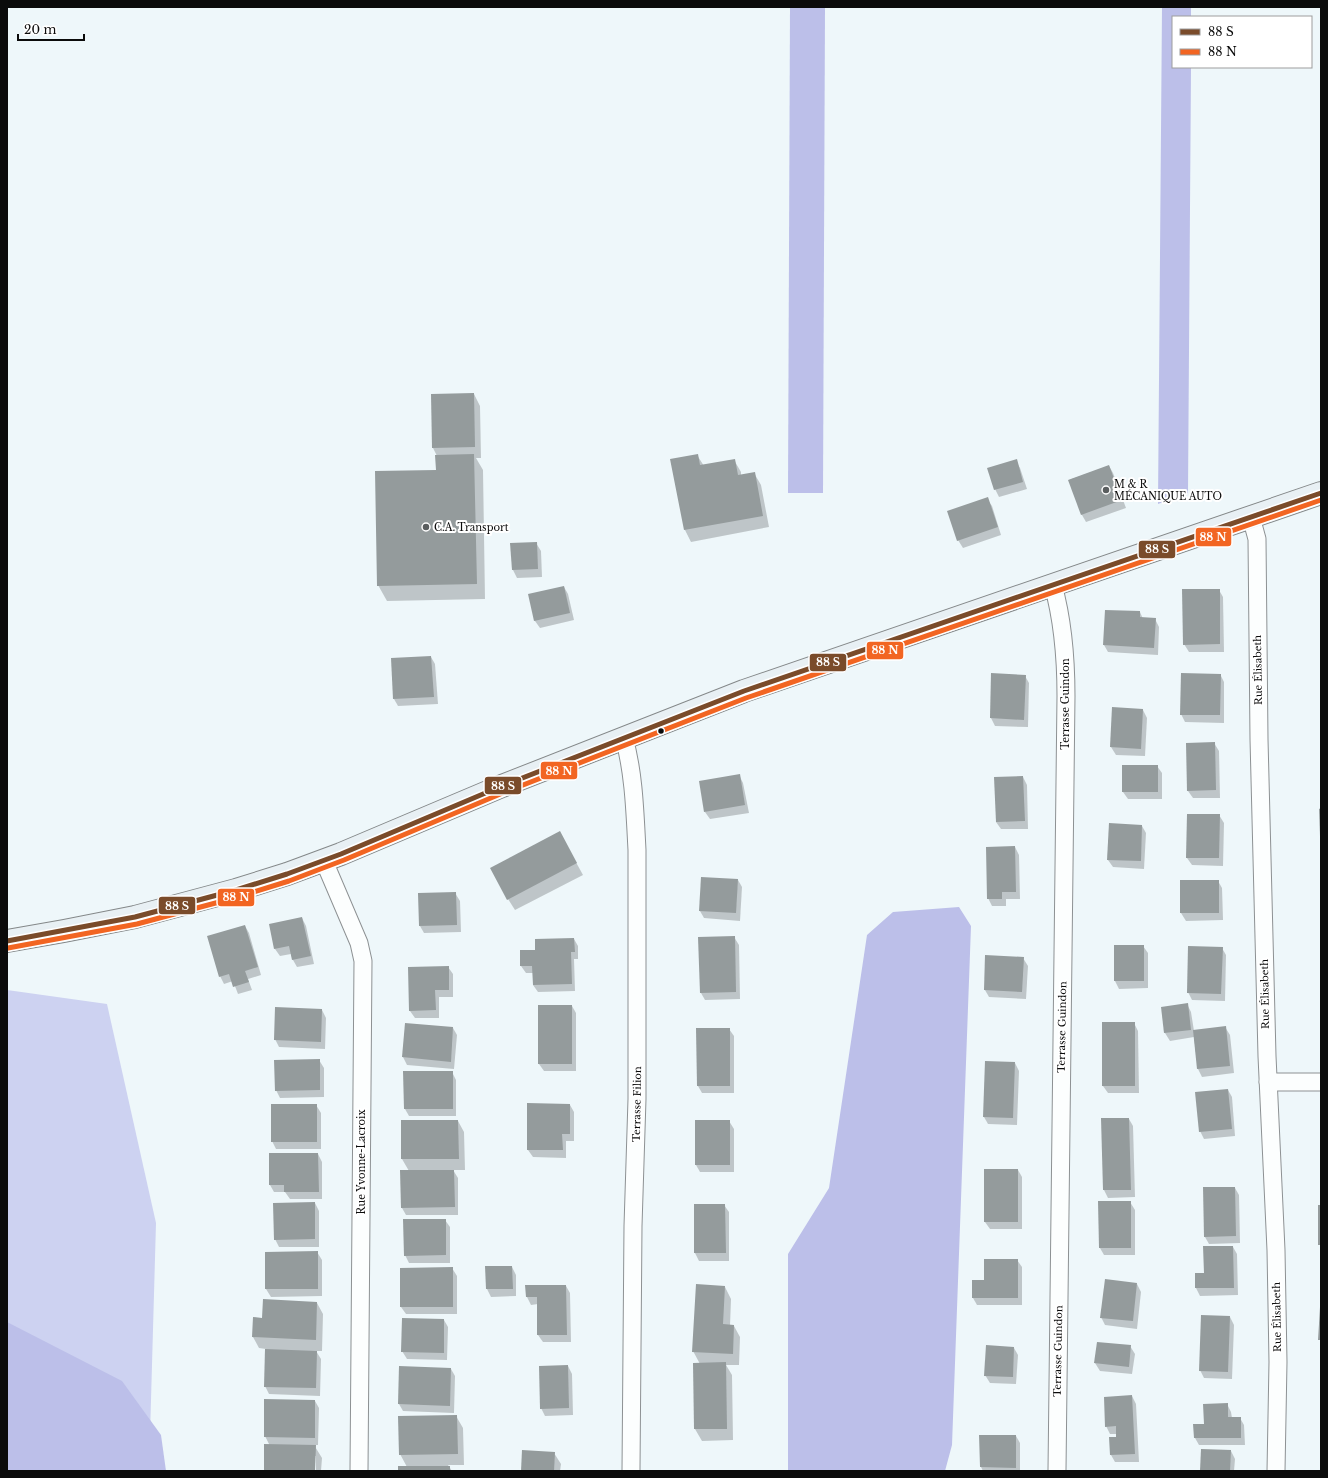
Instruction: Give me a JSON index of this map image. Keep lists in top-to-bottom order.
{
  "streets": {
    "street": [
      "Rue Élisabeth",
      "Terrasse Guindon",
      "Terrasse Filion",
      "Rue Yvonne-Lacroix"
    ]
  },
  "places": ["M & R MÉCANIQUE AUTO", "C.A. Transport"],
  "legend": ["88 S", "88 N"],
  "scale_bar": "20 m"
}
